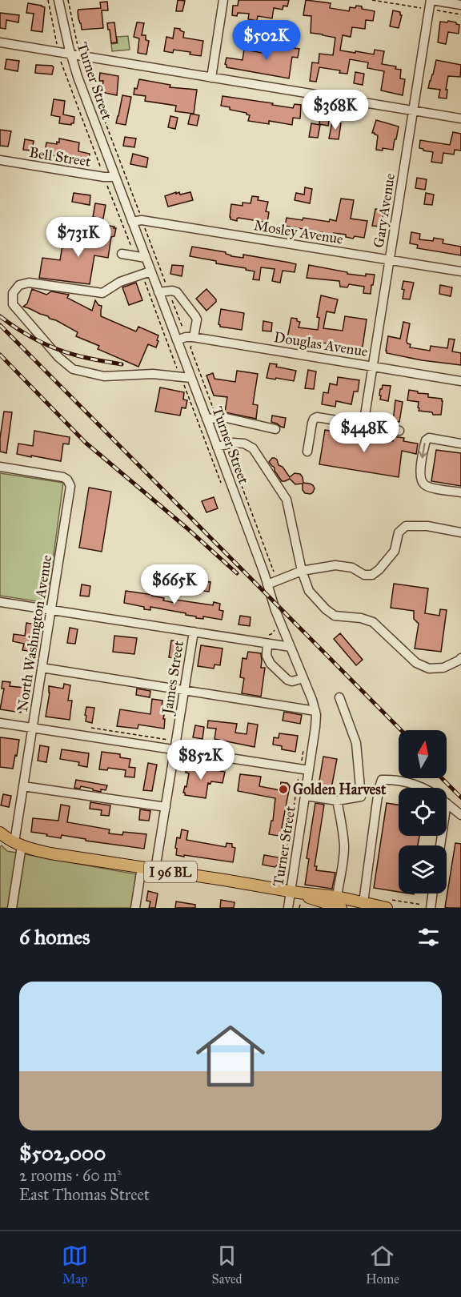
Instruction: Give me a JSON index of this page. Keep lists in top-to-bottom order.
{
  "streets": {
    "main road": ["I 96 BL"],
    "street": [
      "Turner Street",
      "Bell Street",
      "Gary Avenue",
      "Mosley Avenue",
      "Douglas Avenue",
      "North Washington Avenue",
      "James Street"
    ]
  },
  "crossings": [
    ["Turner Street", "Bell Street"],
    ["Turner Street", "Mosley Avenue"],
    ["Turner Street", "Douglas Avenue"],
    ["Turner Street", "I 96 BL"],
    ["Gary Avenue", "Mosley Avenue"],
    ["Gary Avenue", "Douglas Avenue"],
    ["North Washington Avenue", "I 96 BL"],
    ["James Street", "I 96 BL"]
  ],
  "places": ["Golden Harvest"],
  "north": "top",
  "page": {
    "price": [
      "$502K",
      "$368K",
      "$731K",
      "$448K",
      "$665K",
      "$852K"
    ],
    "heading": "6 homes",
    "list": [
      {
        "name": "$502,000",
        "note": "2 rooms · 60 m² · East Thomas Street"
      }
    ],
    "tabs": ["Map", "Saved", "Home"]
  }
}
